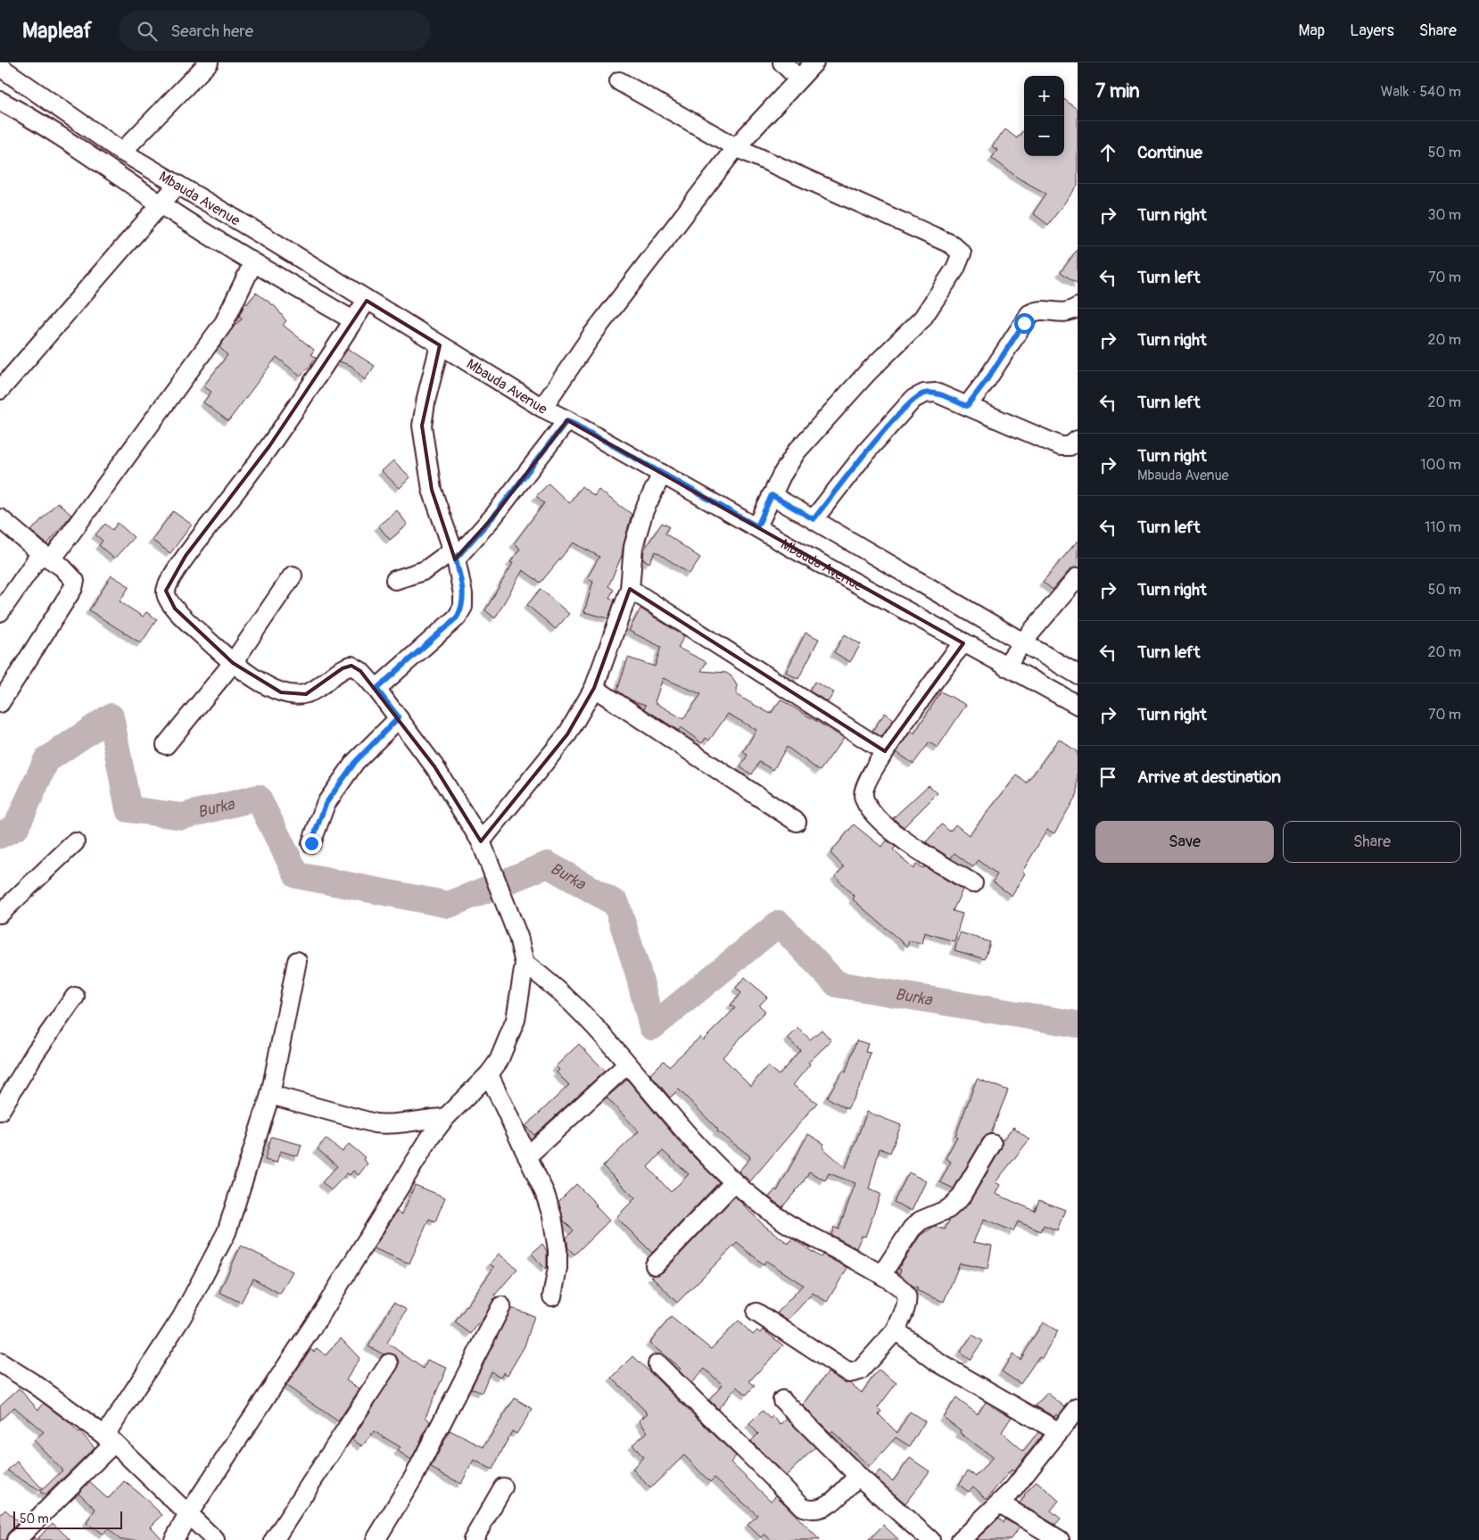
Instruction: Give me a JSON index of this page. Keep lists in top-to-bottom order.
{
  "streets": {
    "street": ["Mbauda Avenue"]
  },
  "water": ["Burka"],
  "scale_bar": "50 m",
  "page": {
    "header": "Mapleaf",
    "search": "Search here",
    "nav": ["Map", "Layers", "Share"],
    "heading": ["7 min", "Walk · 540 m"],
    "map_buttons": ["+", "−"],
    "list": [
      ["Continue", "50 m"],
      ["Turn right", "30 m"],
      ["Turn left", "70 m"],
      ["Turn right", "20 m"],
      ["Turn left", "20 m"],
      ["Turn right", "Mbauda Avenue", "100 m"],
      ["Turn left", "110 m"],
      ["Turn right", "50 m"],
      ["Turn left", "20 m"],
      ["Turn right", "70 m"],
      "Arrive at destination"
    ],
    "buttons": ["Save", "Share"],
    "scale": "50 m"
  }
}
